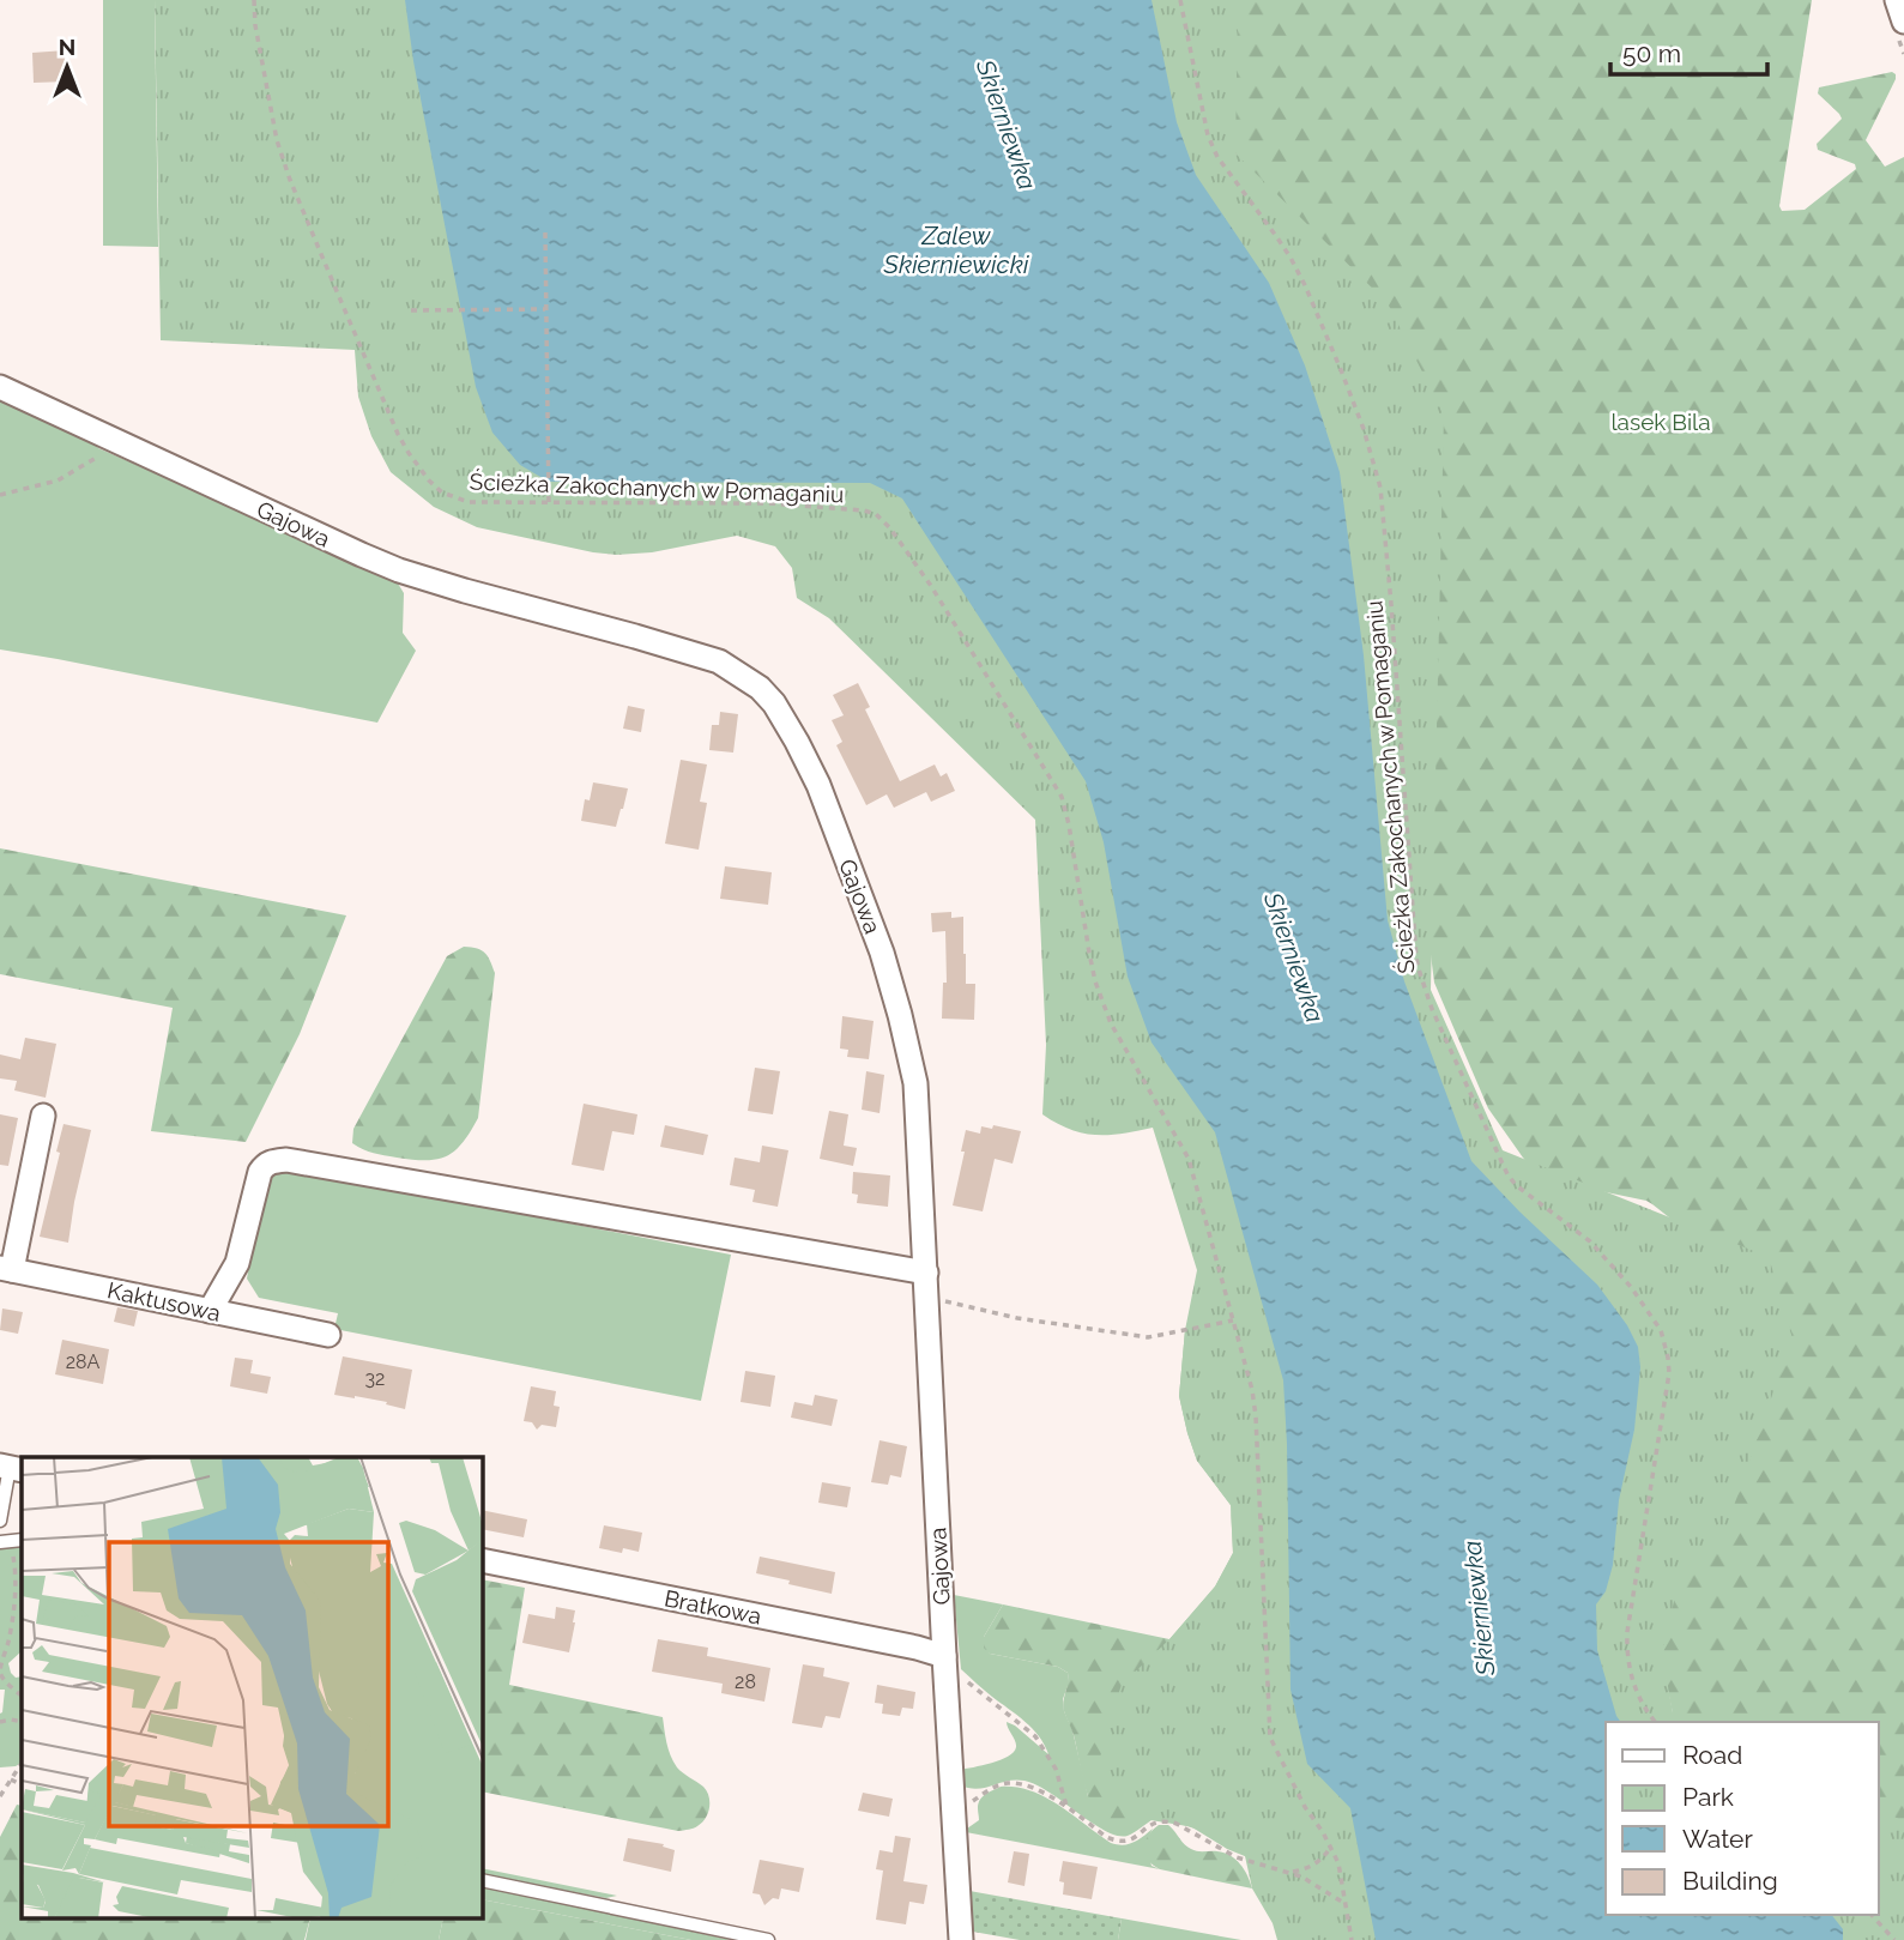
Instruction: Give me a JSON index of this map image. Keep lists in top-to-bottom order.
{
  "streets": {
    "street": ["Gajowa", "Kaktusowa", "Bratkowa"],
    "path": ["Ścieżka Zakochanych w Pomaganiu"]
  },
  "crossings": [
    ["Gajowa", "Bratkowa"]
  ],
  "water": ["Skierniewka", "Zalew Skierniewicki"],
  "parks": ["lasek Bila"],
  "house_numbers": ["28A", "32", "28"],
  "legend": [
    "Road",
    "Park",
    "Water",
    "Building"
  ],
  "scale_bar": "50 m",
  "north": "top"
}
